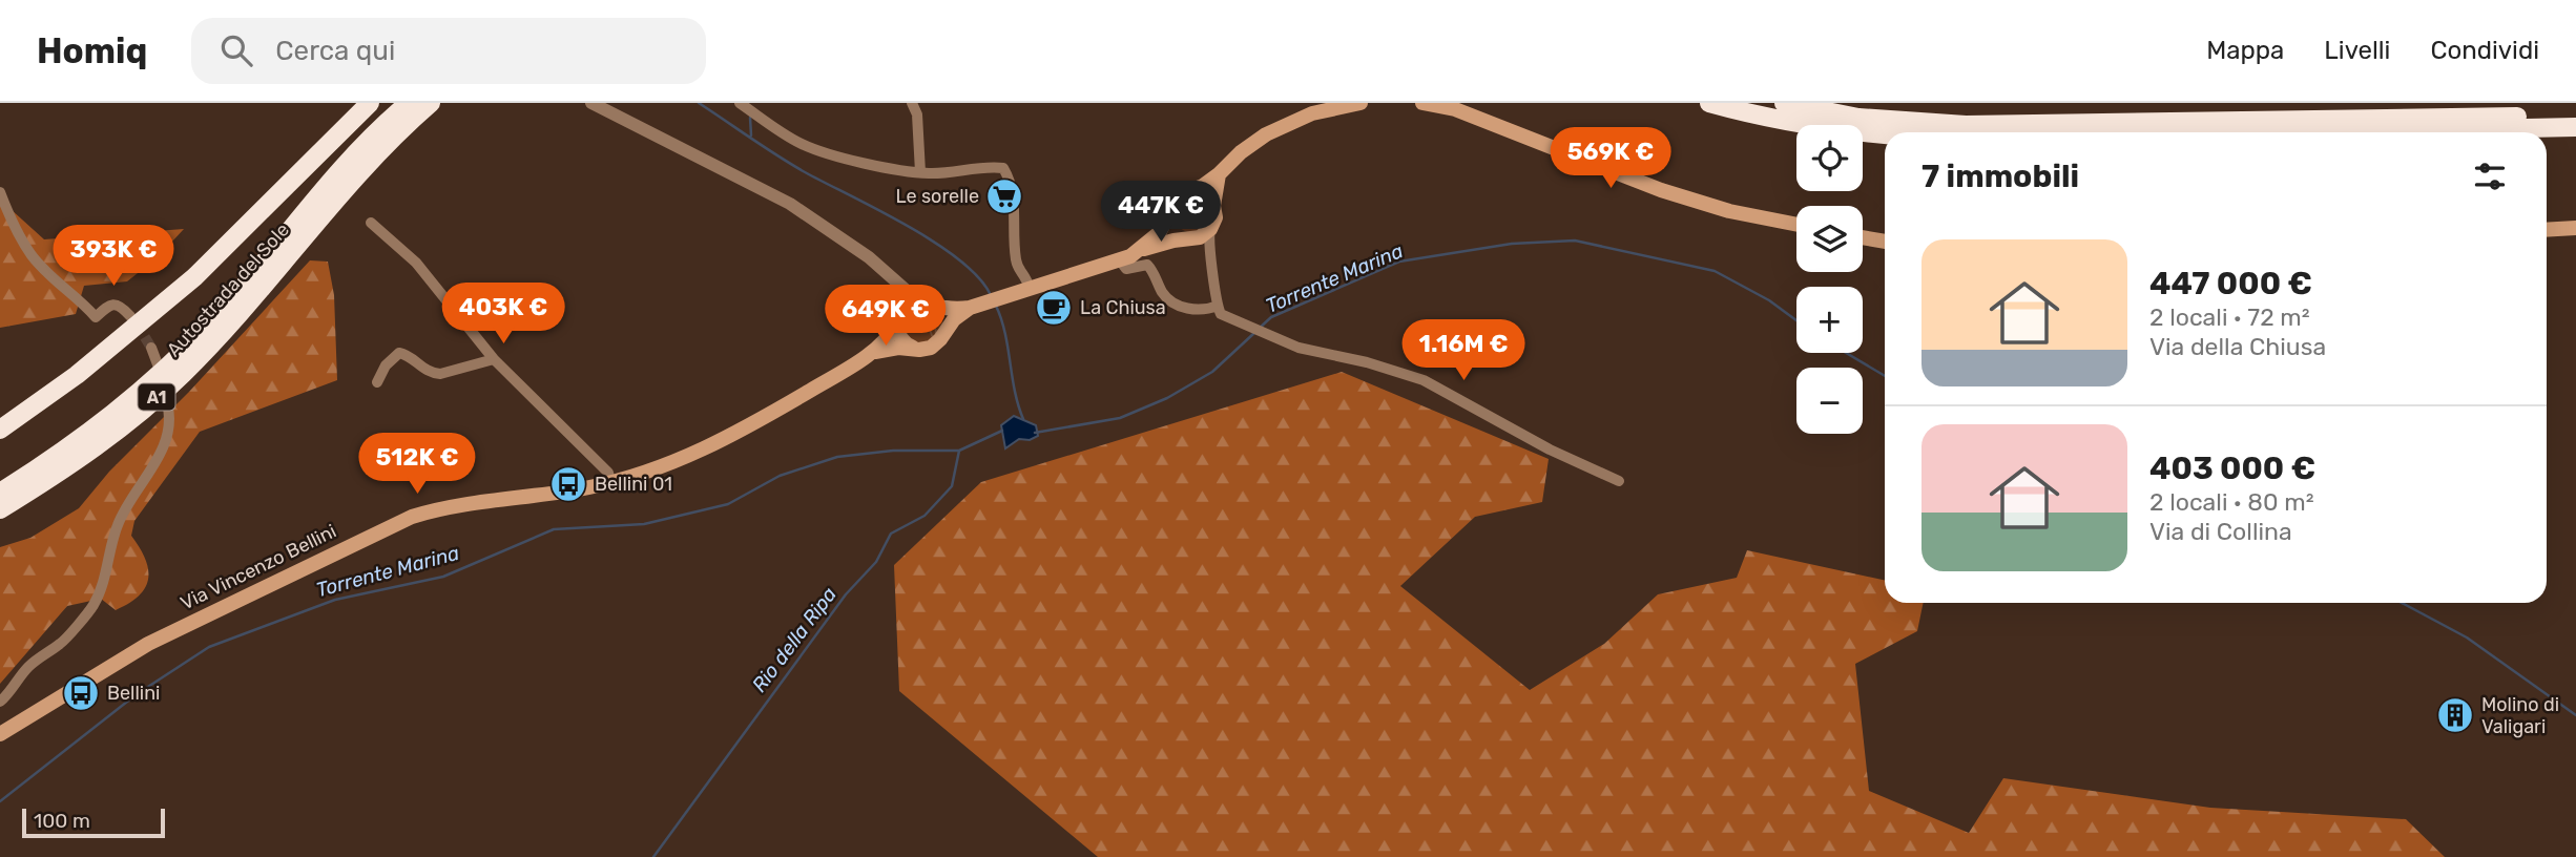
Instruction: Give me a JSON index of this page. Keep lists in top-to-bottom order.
{
  "streets": {
    "highway": ["Autostrada del Sole", "A1"],
    "main road": ["Via Vincenzo Bellini"]
  },
  "water": ["Torrente Marina", "Rio della Ripa"],
  "places": {
    "supermarket": ["Le sorelle"],
    "cafe": ["La Chiusa"],
    "bus stop": ["Bellini 01", "Bellini"],
    "building": ["Molino di Valigari"]
  },
  "scale_bar": "100 m",
  "page": {
    "header": "Homiq",
    "search": "Cerca qui",
    "nav": ["Mappa", "Livelli", "Condividi"],
    "map_buttons": ["+", "−"],
    "price": [
      "569K €",
      "447K €",
      "393K €",
      "403K €",
      "649K €",
      "1.16M €",
      "512K €"
    ],
    "heading": "7 immobili",
    "list": [
      {
        "name": "447 000 €",
        "note": "2 locali · 72 m² · Via della Chiusa"
      },
      {
        "name": "403 000 €",
        "note": "2 locali · 80 m² · Via di Collina"
      }
    ],
    "scale": "100 m"
  }
}
